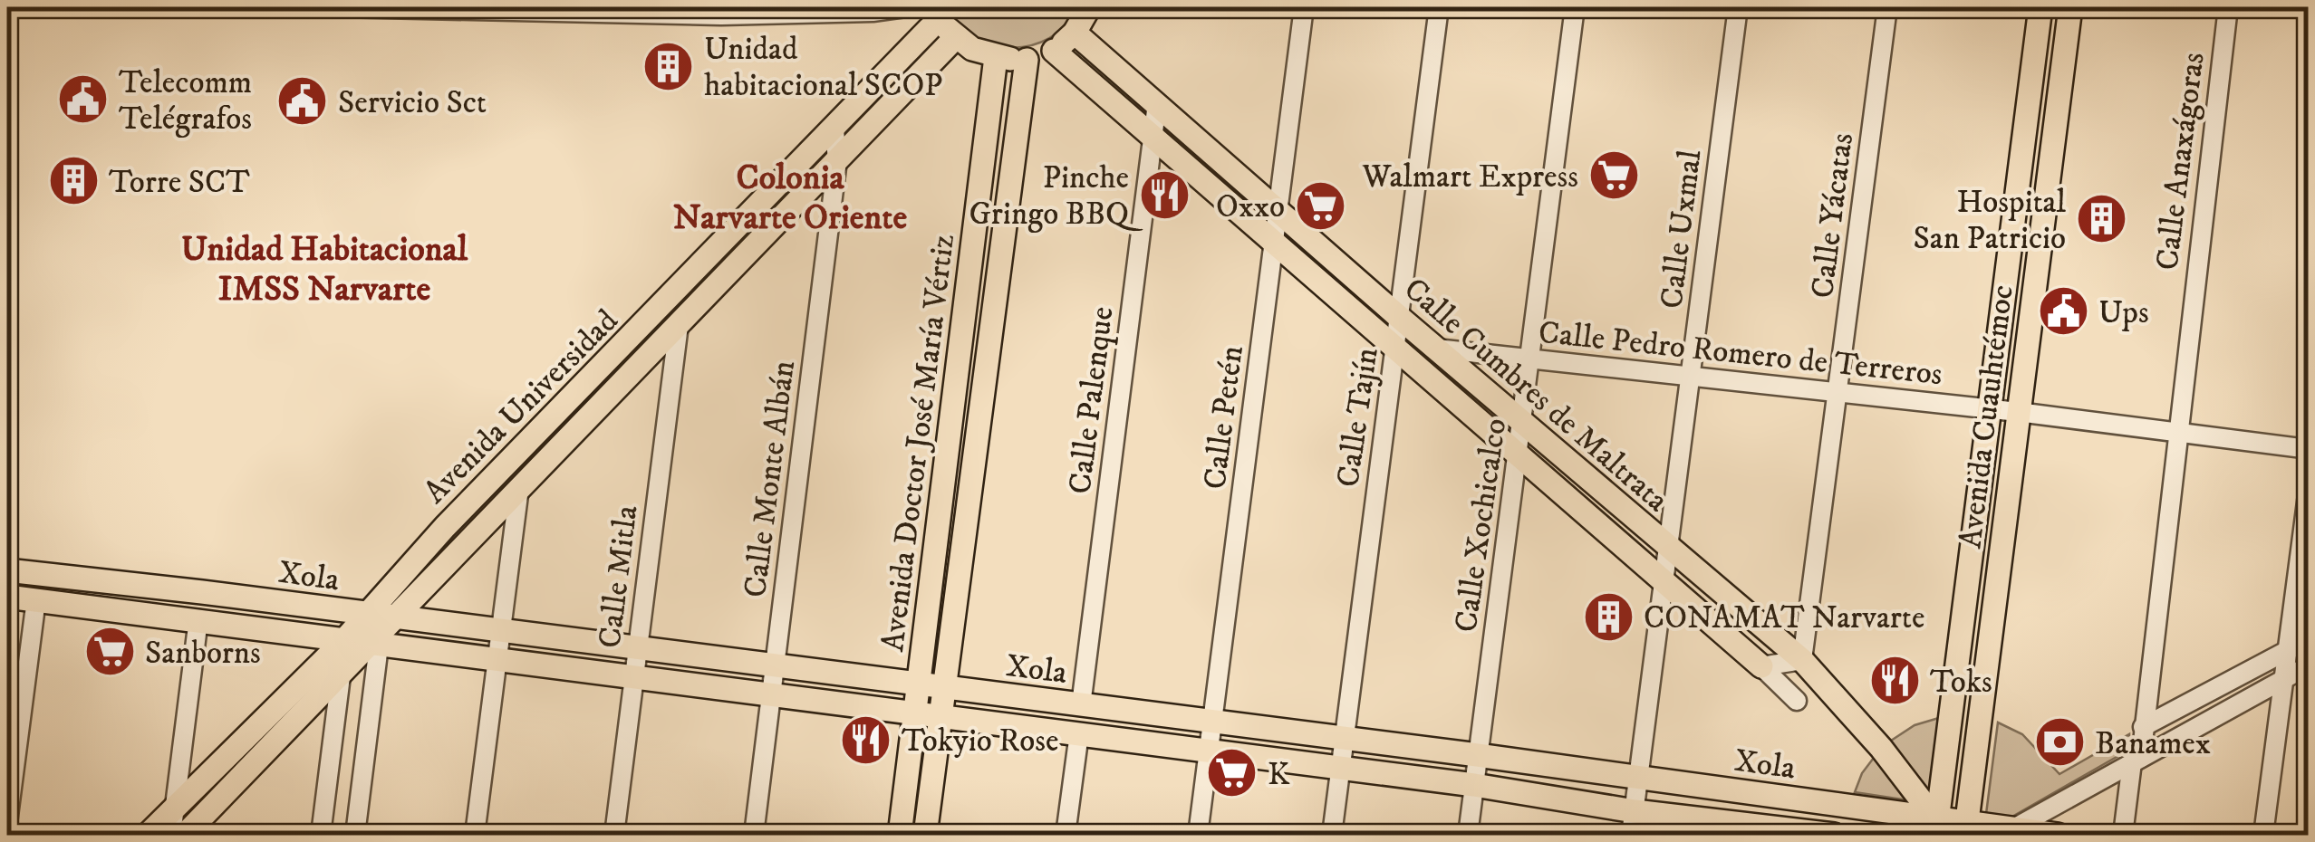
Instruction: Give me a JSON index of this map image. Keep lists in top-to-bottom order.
{
  "streets": {
    "main road": [
      "Calle Cumbres de Maltrata",
      "Avenida Universidad",
      "Avenida Cuauhtémoc",
      "Avenida Doctor José María Vértiz",
      "Xola"
    ],
    "street": [
      "Calle Anaxágoras",
      "Calle Yácatas",
      "Calle Uxmal",
      "Calle Pedro Romero de Terreros",
      "Calle Palenque",
      "Calle Petén",
      "Calle Tajín",
      "Calle Monte Albán",
      "Calle Xochicalco",
      "Calle Mitla"
    ]
  },
  "crossings": [
    ["Calle Anaxágoras", "Calle Pedro Romero de Terreros"],
    ["Calle Yácatas", "Calle Pedro Romero de Terreros"],
    ["Calle Yácatas", "Calle Cumbres de Maltrata"],
    ["Calle Uxmal", "Calle Pedro Romero de Terreros"],
    ["Calle Uxmal", "Calle Cumbres de Maltrata"],
    ["Calle Uxmal", "Xola"],
    ["Calle Pedro Romero de Terreros", "Calle Cumbres de Maltrata"],
    ["Calle Pedro Romero de Terreros", "Avenida Cuauhtémoc"],
    ["Calle Pedro Romero de Terreros", "Calle Xochicalco"],
    ["Calle Cumbres de Maltrata", "Calle Palenque"],
    ["Calle Cumbres de Maltrata", "Avenida Cuauhtémoc"],
    ["Calle Cumbres de Maltrata", "Calle Petén"],
    ["Calle Cumbres de Maltrata", "Calle Tajín"],
    ["Calle Cumbres de Maltrata", "Calle Xochicalco"],
    ["Calle Cumbres de Maltrata", "Xola"],
    ["Calle Palenque", "Xola"],
    ["Avenida Universidad", "Calle Monte Albán"],
    ["Avenida Universidad", "Xola"],
    ["Avenida Universidad", "Calle Mitla"],
    ["Avenida Cuauhtémoc", "Xola"],
    ["Calle Petén", "Xola"],
    ["Calle Tajín", "Xola"],
    ["Avenida Doctor José María Vértiz", "Xola"],
    ["Calle Monte Albán", "Xola"],
    ["Calle Xochicalco", "Xola"],
    ["Xola", "Calle Mitla"]
  ],
  "districts": ["Colonia Narvarte Oriente", "Unidad Habitacional IMSS Narvarte"],
  "places": {
    "building": [
      "Unidad habitacional SCOP",
      "Torre SCT",
      "Hospital San Patricio",
      "CONAMAT Narvarte"
    ],
    "public building": ["Telecomm Telégrafos", "Servicio Sct", "Ups"],
    "supermarket": [
      "Walmart Express",
      "Oxxo",
      "Sanborns",
      "K"
    ],
    "restaurant": ["Pinche Gringo BBQ", "Toks", "Tokyio Rose"],
    "bank": ["Banamex"]
  }
}
